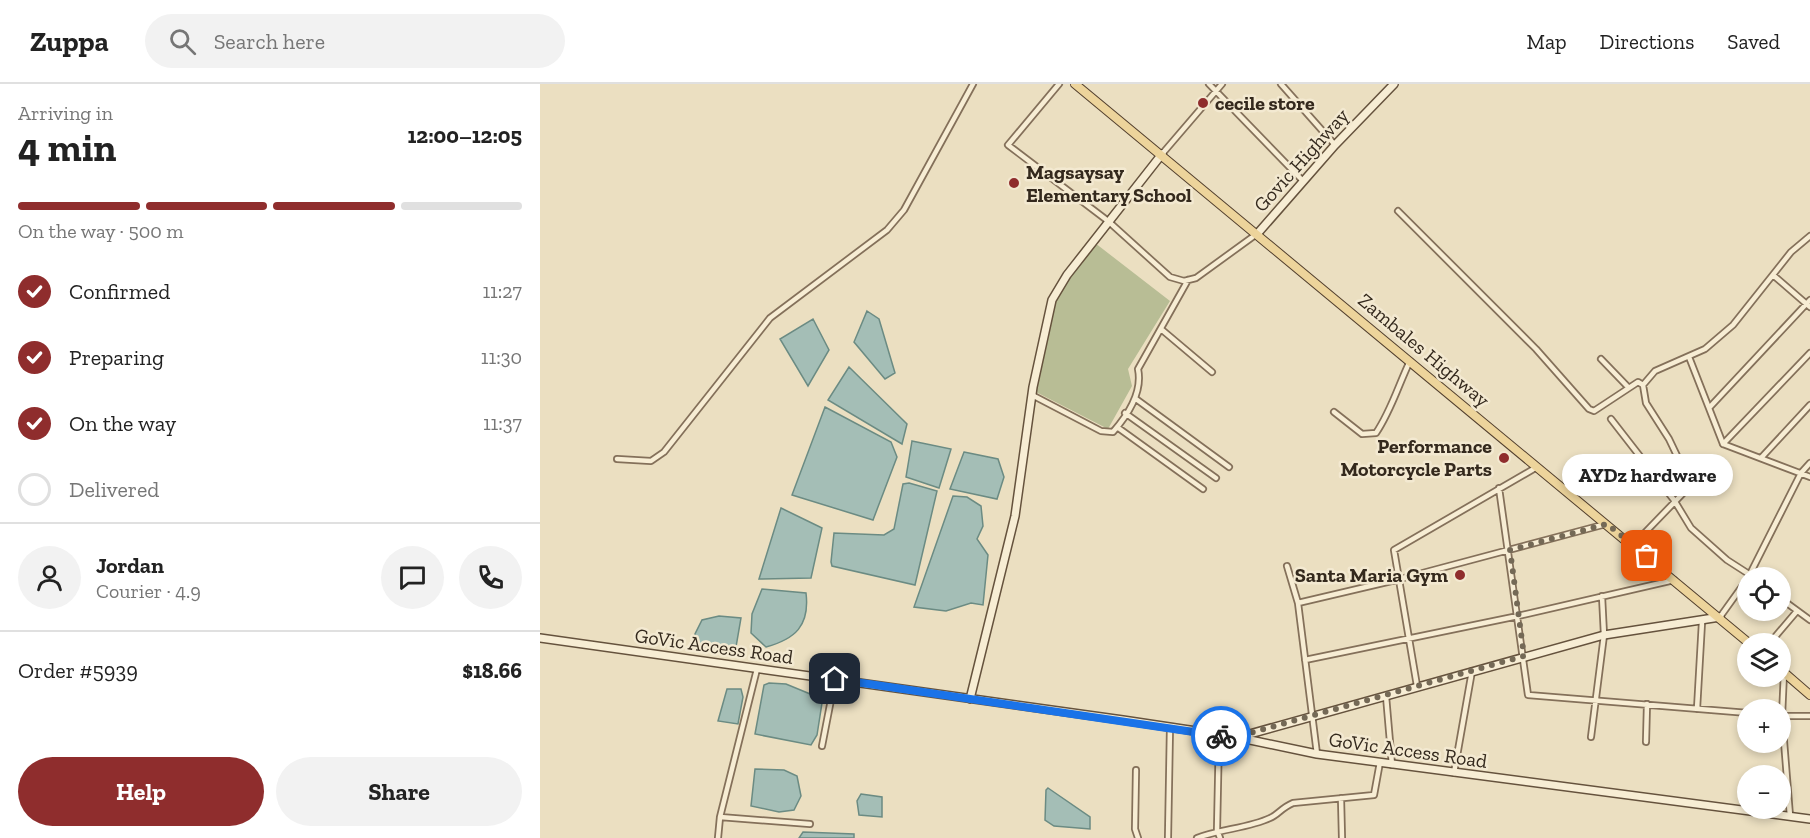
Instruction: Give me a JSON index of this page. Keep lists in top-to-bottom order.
{
  "streets": {
    "main road": ["Govic Highway", "Zambales Highway", "GoVic Access Road"]
  },
  "crossings": [
    ["Govic Highway", "Zambales Highway"]
  ],
  "places": [
    "cecile store",
    "Magsaysay Elementary School",
    "Performance Motorcycle Parts",
    "AYDz hardware",
    "Santa Maria Gym"
  ],
  "page": {
    "header": "Zuppa",
    "search": "Search here",
    "nav": ["Map", "Directions", "Saved"],
    "heading": ["4 min", "Arriving in", "12:00–12:05"],
    "panel": [
      "Jordan",
      "Courier · 4.9",
      "Order #5939",
      "$18.66"
    ],
    "bar": "On the way · 500 m",
    "list": [
      ["Confirmed", "11:27"],
      ["Preparing", "11:30"],
      ["On the way", "11:37"],
      "Delivered"
    ],
    "bubble": "AYDz hardware",
    "map_buttons": ["+", "−"],
    "buttons": ["Help", "Share"]
  }
}
